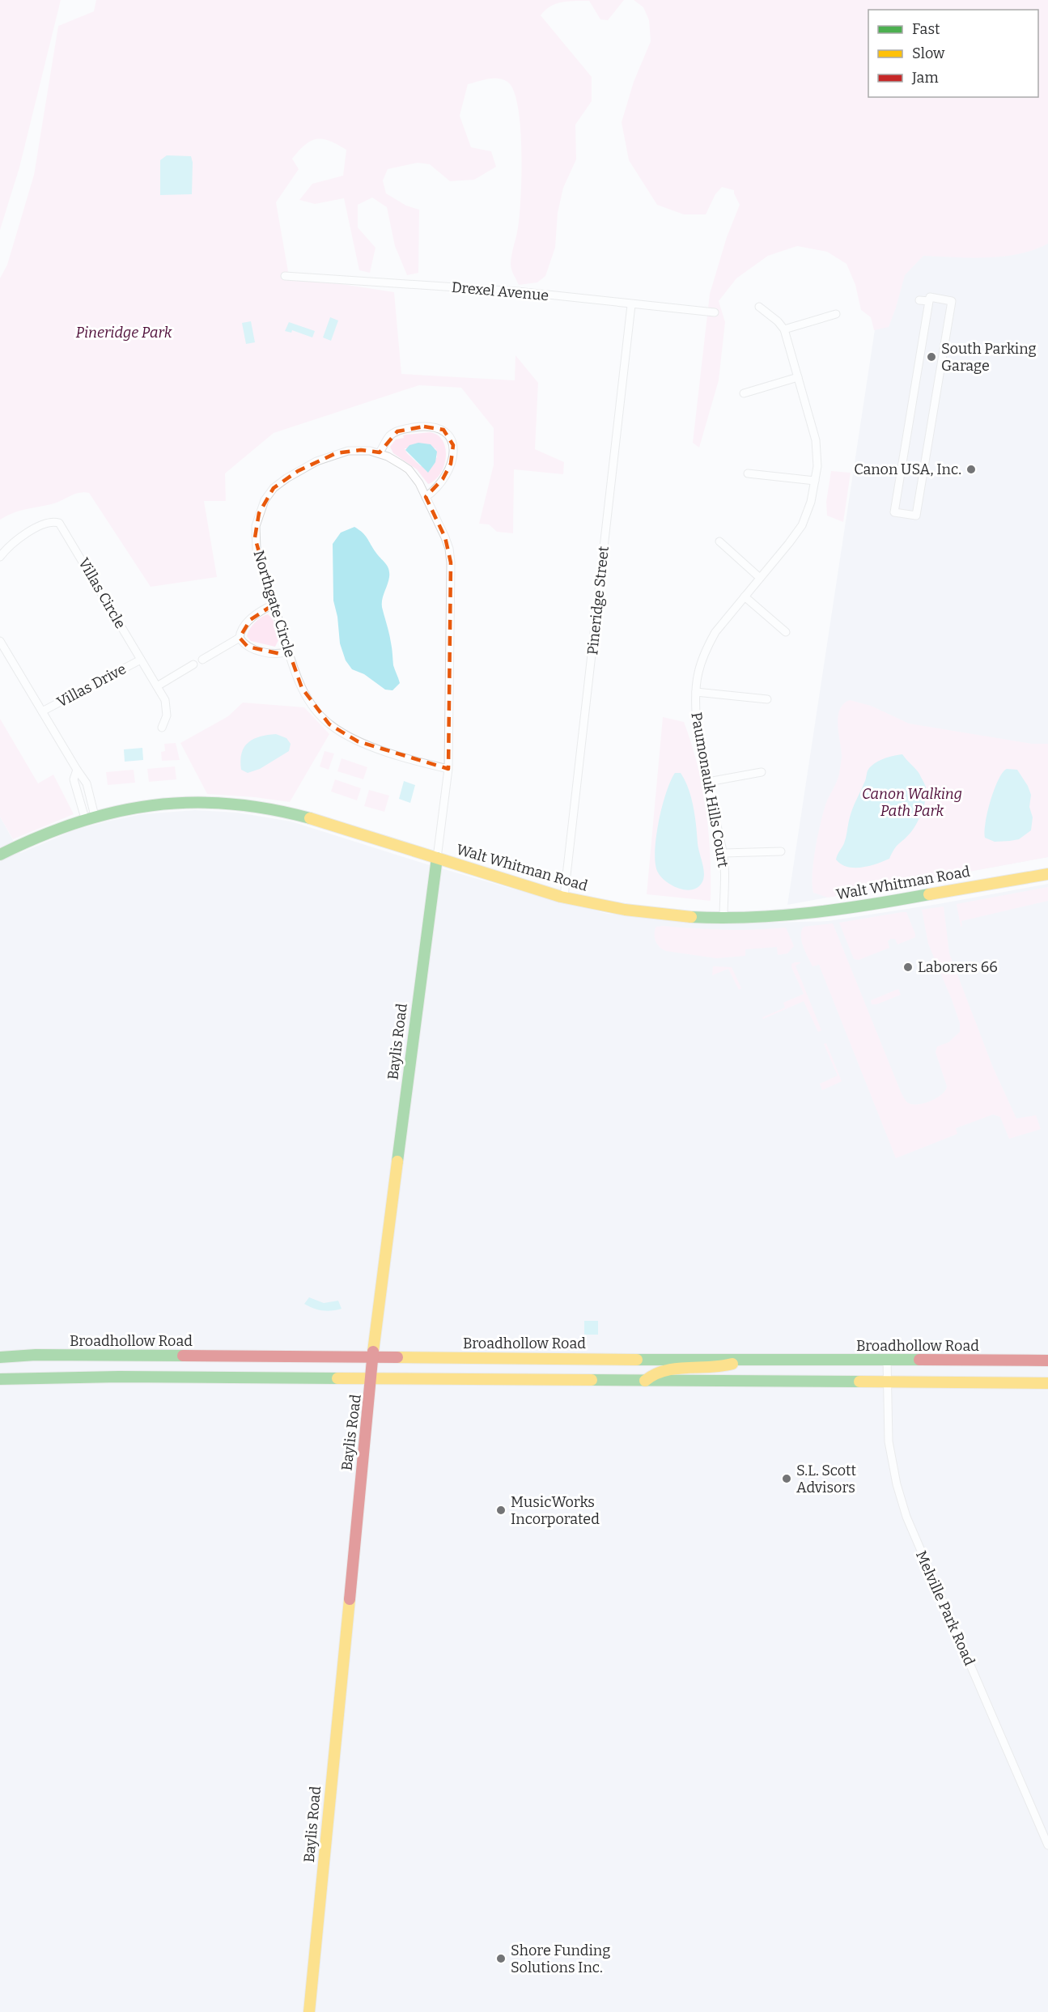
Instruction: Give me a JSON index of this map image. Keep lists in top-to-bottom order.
{
  "streets": {
    "main road": ["Walt Whitman Road", "Baylis Road", "Broadhollow Road"],
    "street": [
      "Drexel Avenue",
      "Villas Circle",
      "Pineridge Street",
      "Northgate Circle",
      "Villas Drive",
      "Paumonauk Hills Court",
      "Melville Park Road"
    ]
  },
  "crossings": [
    ["Drexel Avenue", "Pineridge Street"],
    ["Villas Circle", "Villas Drive"],
    ["Pineridge Street", "Walt Whitman Road"],
    ["Northgate Circle", "Walt Whitman Road"],
    ["Northgate Circle", "Baylis Road"],
    ["Paumonauk Hills Court", "Walt Whitman Road"],
    ["Walt Whitman Road", "Baylis Road"],
    ["Baylis Road", "Broadhollow Road"],
    ["Broadhollow Road", "Melville Park Road"]
  ],
  "parks": ["Pineridge Park", "Canon Walking Path Park"],
  "places": [
    "South Parking Garage",
    "Canon USA, Inc.",
    "Laborers 66",
    "S.L. Scott Advisors",
    "MusicWorks Incorporated",
    "Shore Funding Solutions Inc."
  ],
  "legend": ["Fast", "Slow", "Jam"]
}
